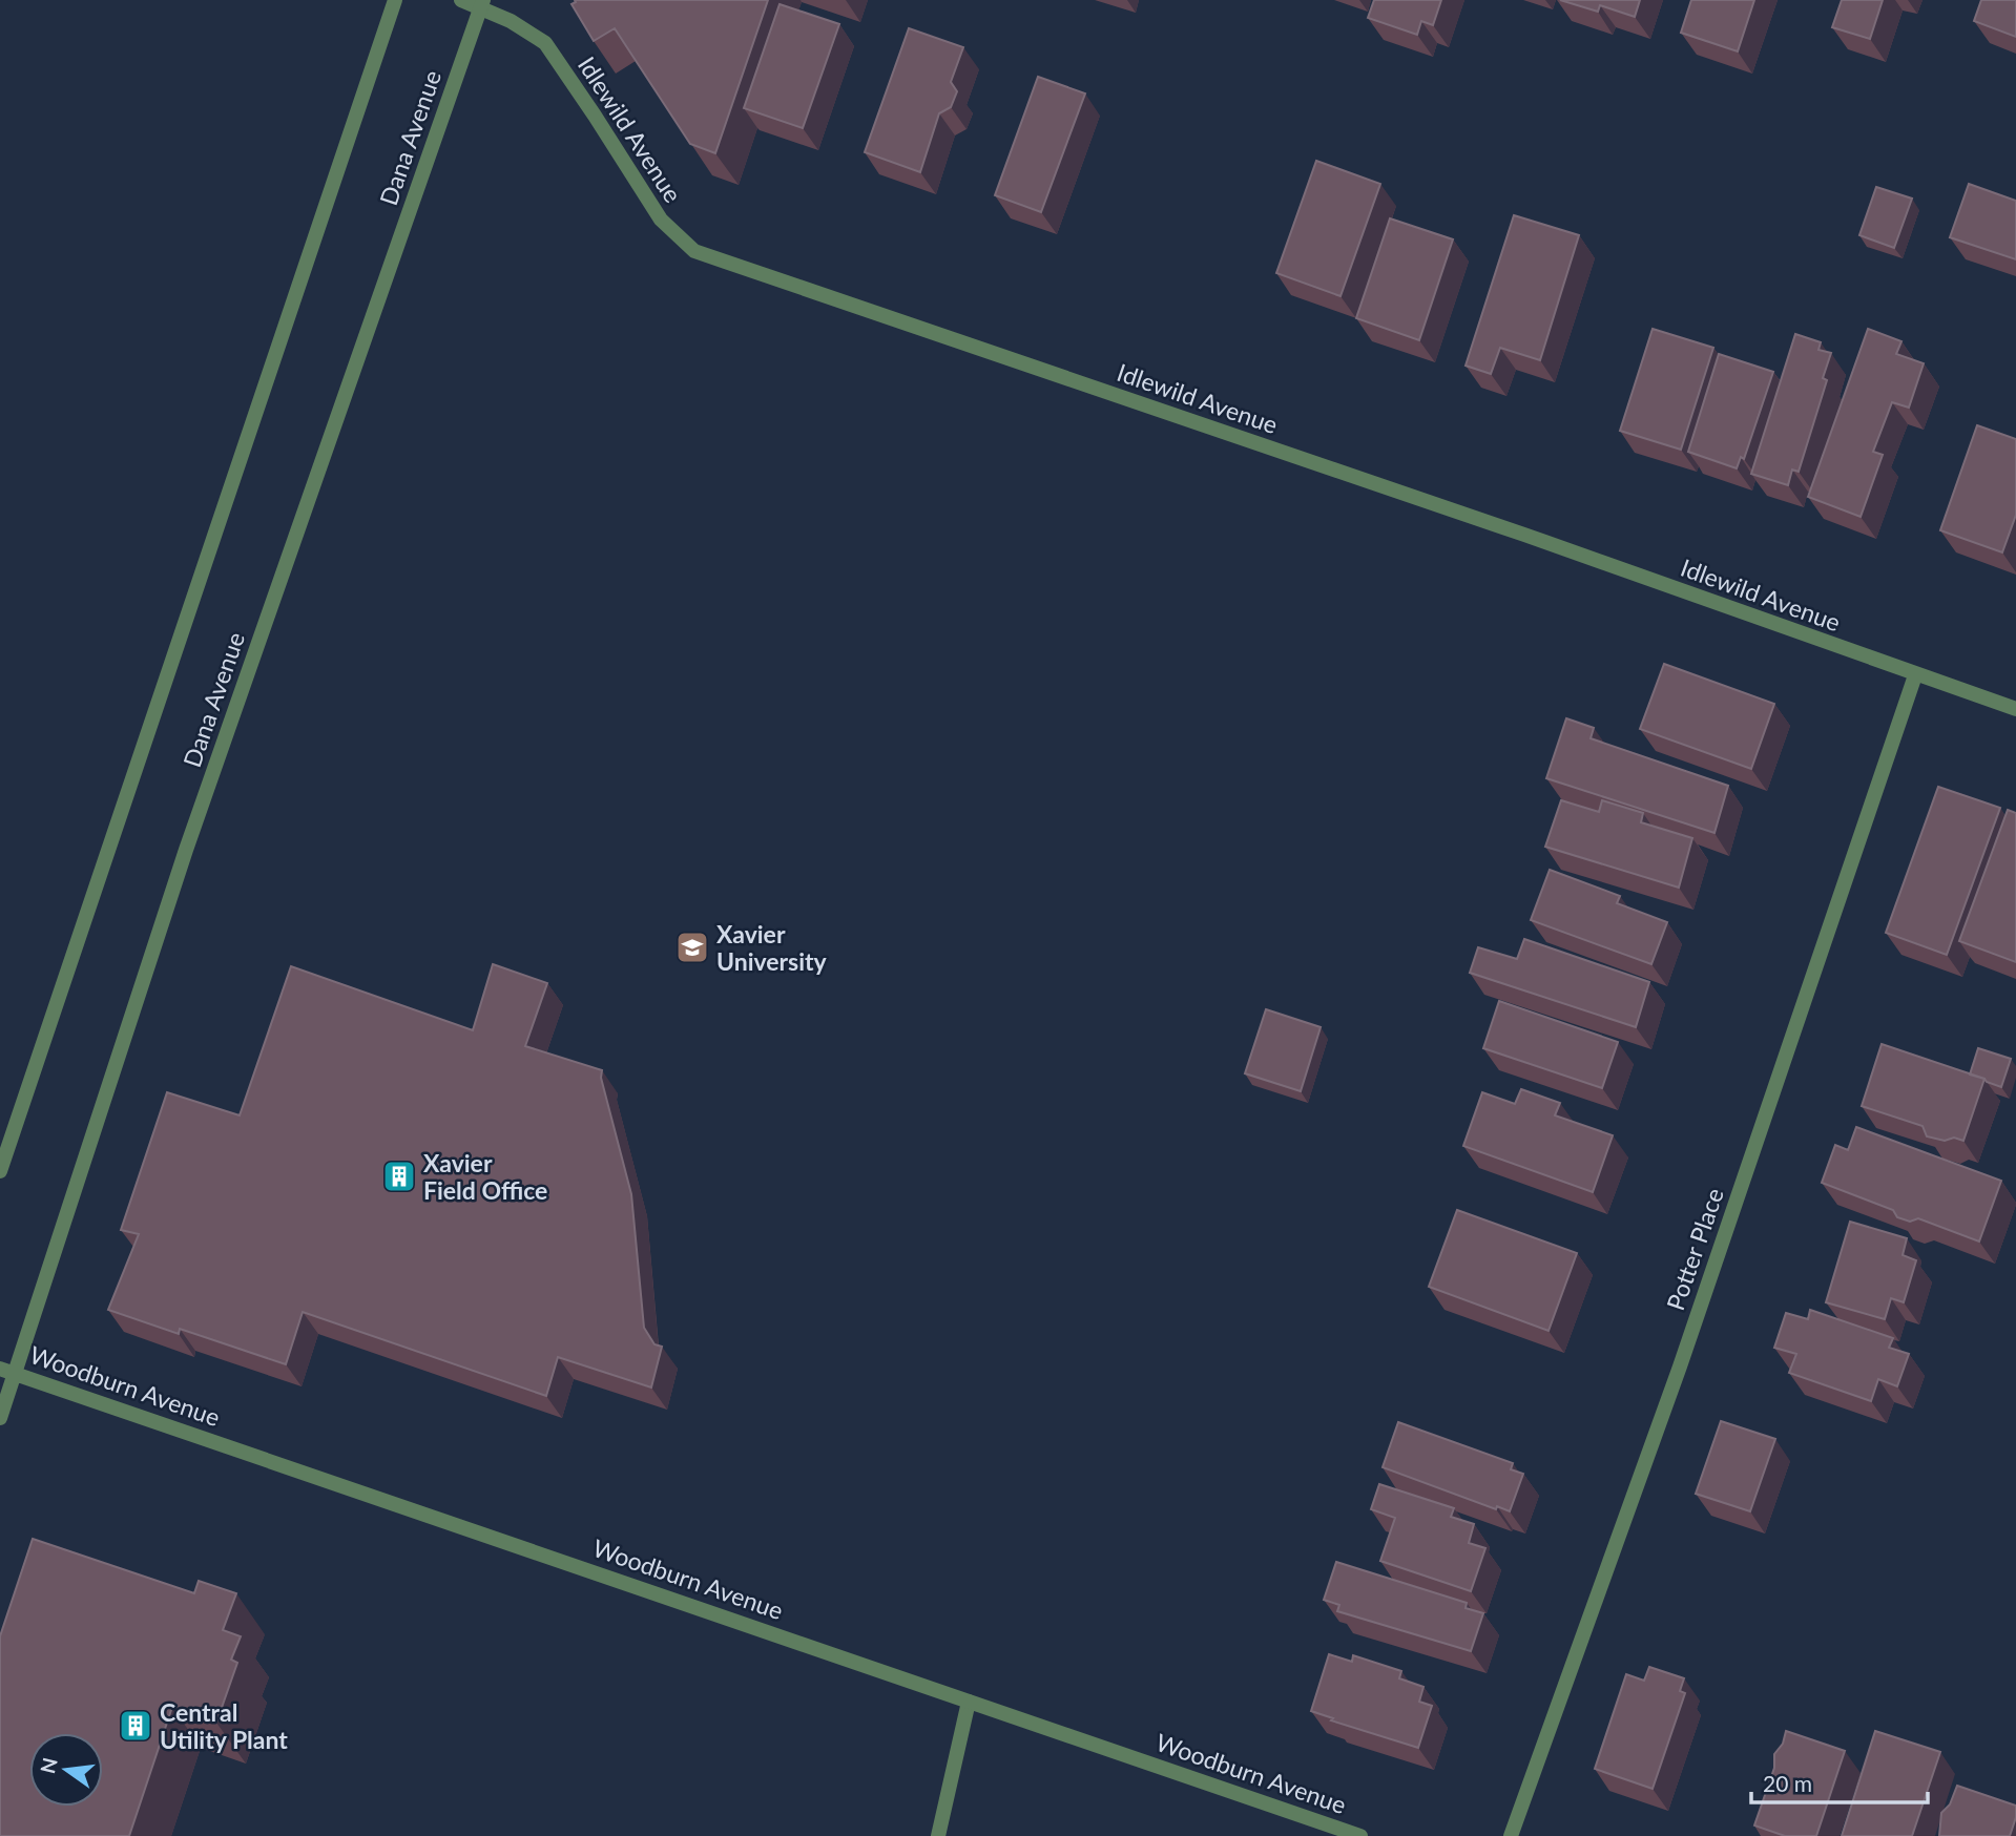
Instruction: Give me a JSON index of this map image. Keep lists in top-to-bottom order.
{
  "streets": {
    "street": [
      "Idlewild Avenue",
      "Dana Avenue",
      "Potter Place",
      "Woodburn Avenue"
    ]
  },
  "crossings": [
    ["Idlewild Avenue", "Dana Avenue"],
    ["Idlewild Avenue", "Potter Place"],
    ["Dana Avenue", "Woodburn Avenue"]
  ],
  "places": {
    "school or university": ["Xavier University"],
    "building": ["Xavier Field Office", "Central Utility Plant"]
  },
  "scale_bar": "20 m",
  "north": "left"
}
